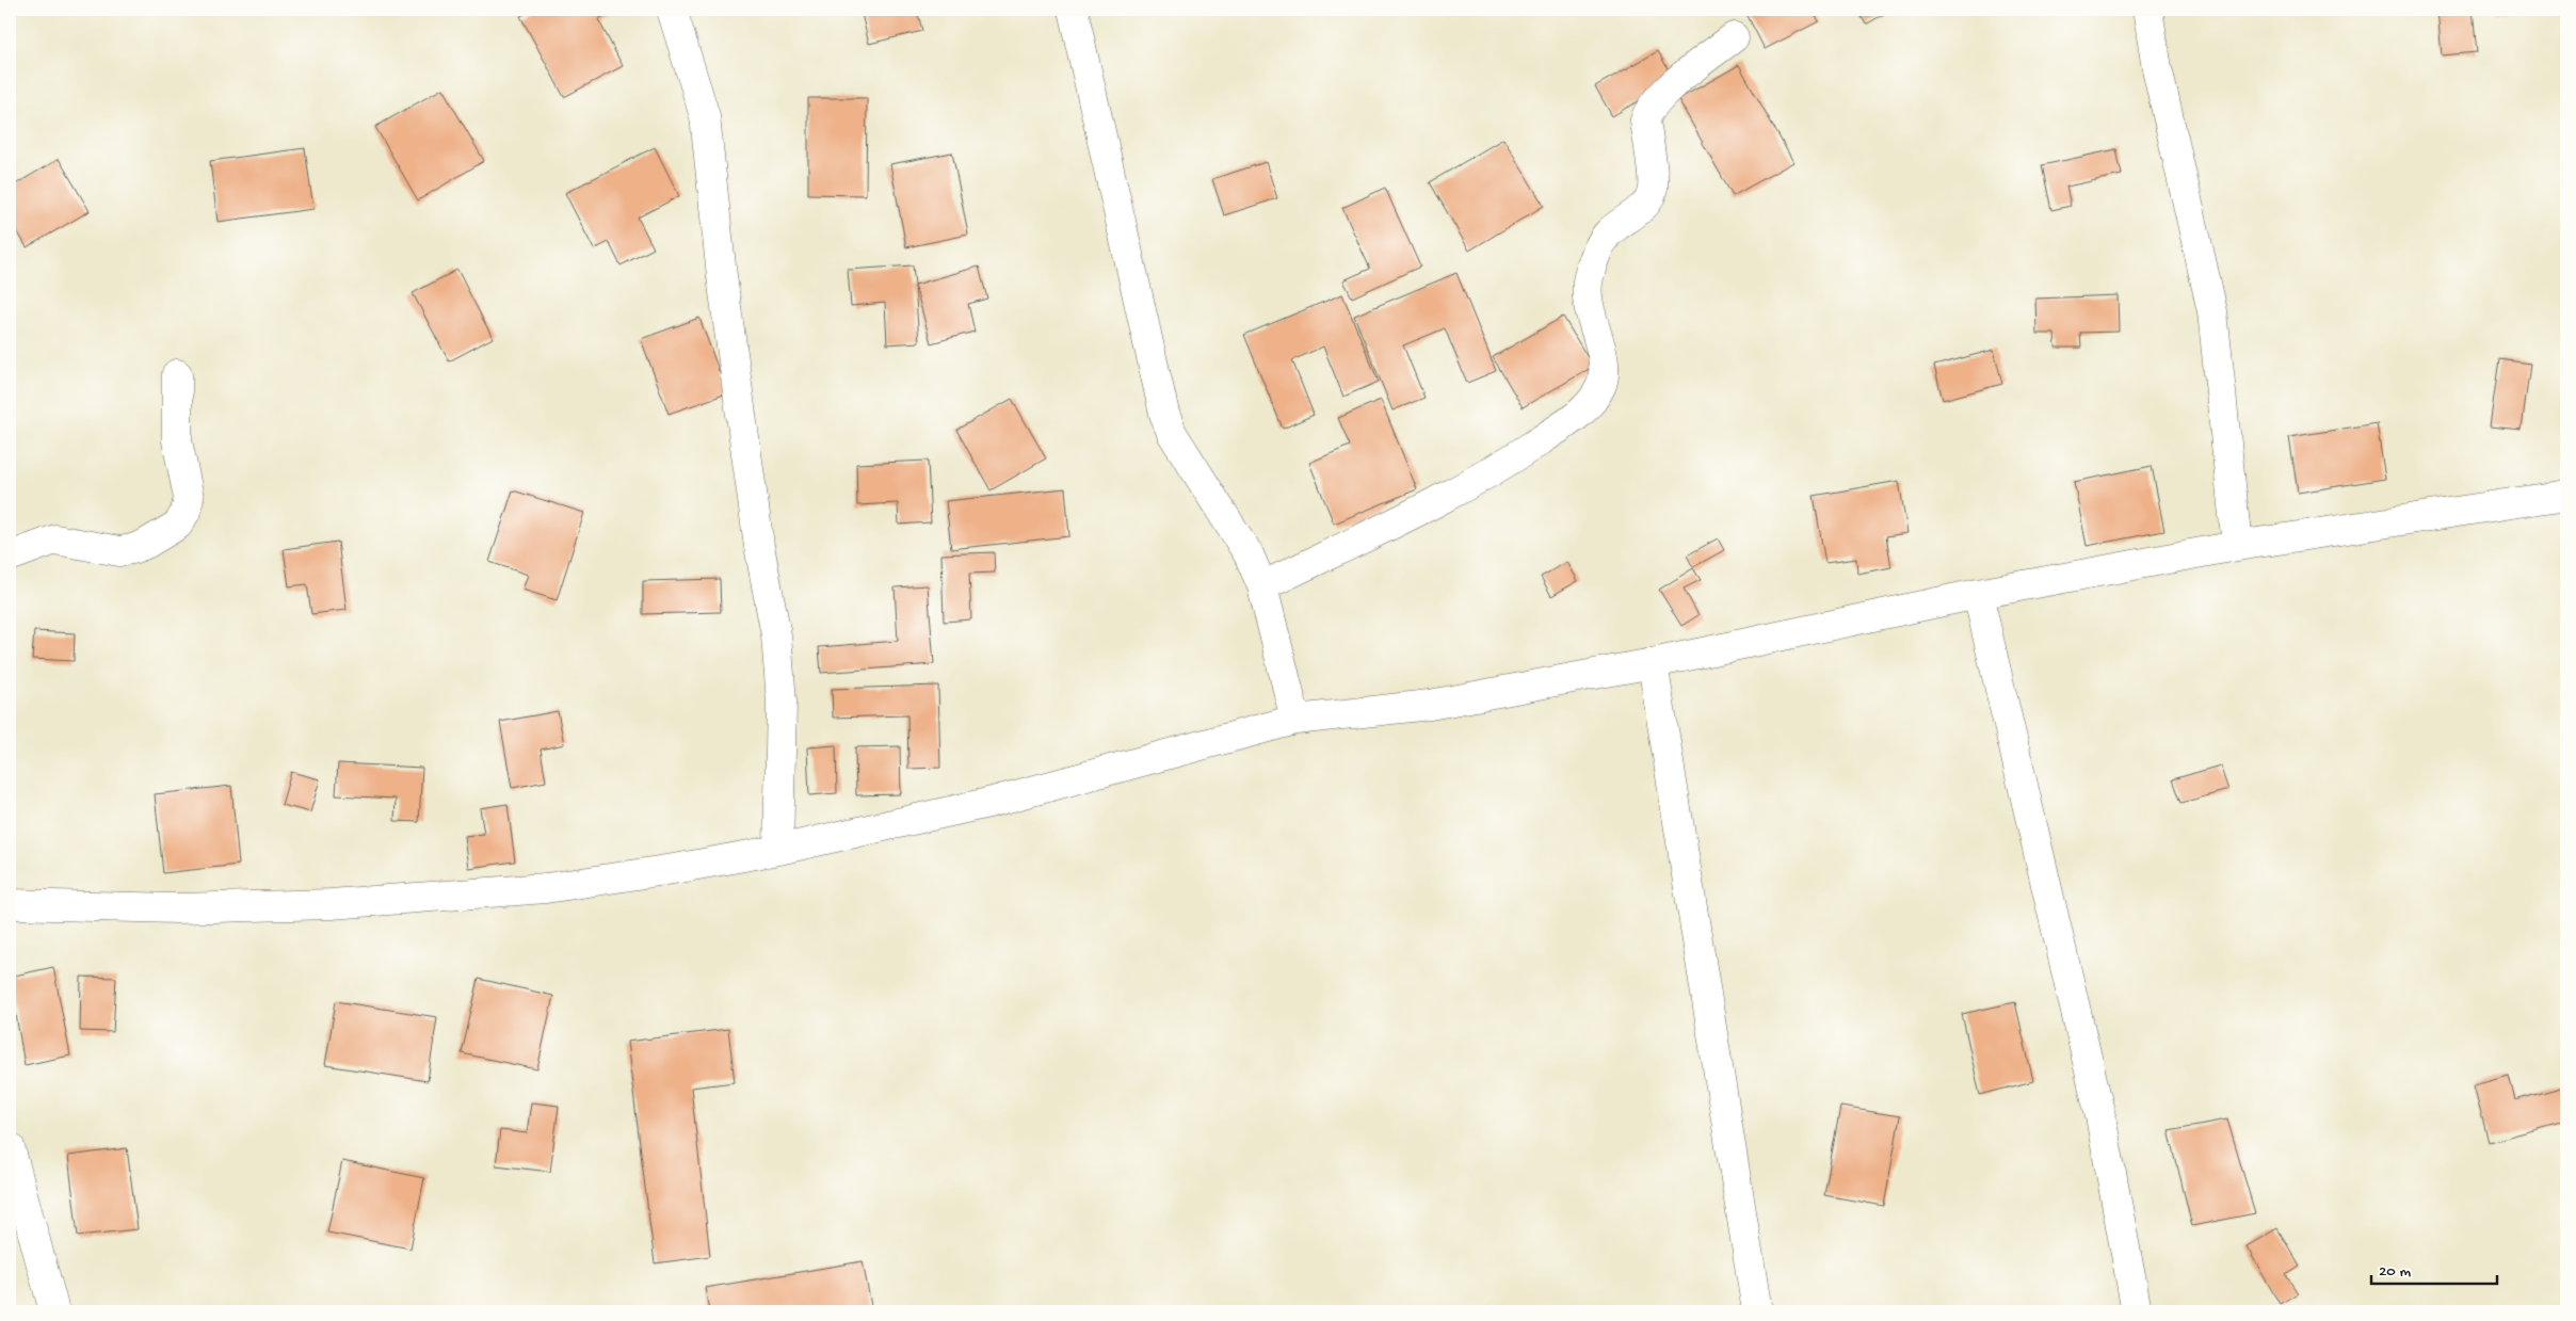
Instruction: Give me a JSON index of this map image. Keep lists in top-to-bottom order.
{
  "scale_bar": "20 m"
}
